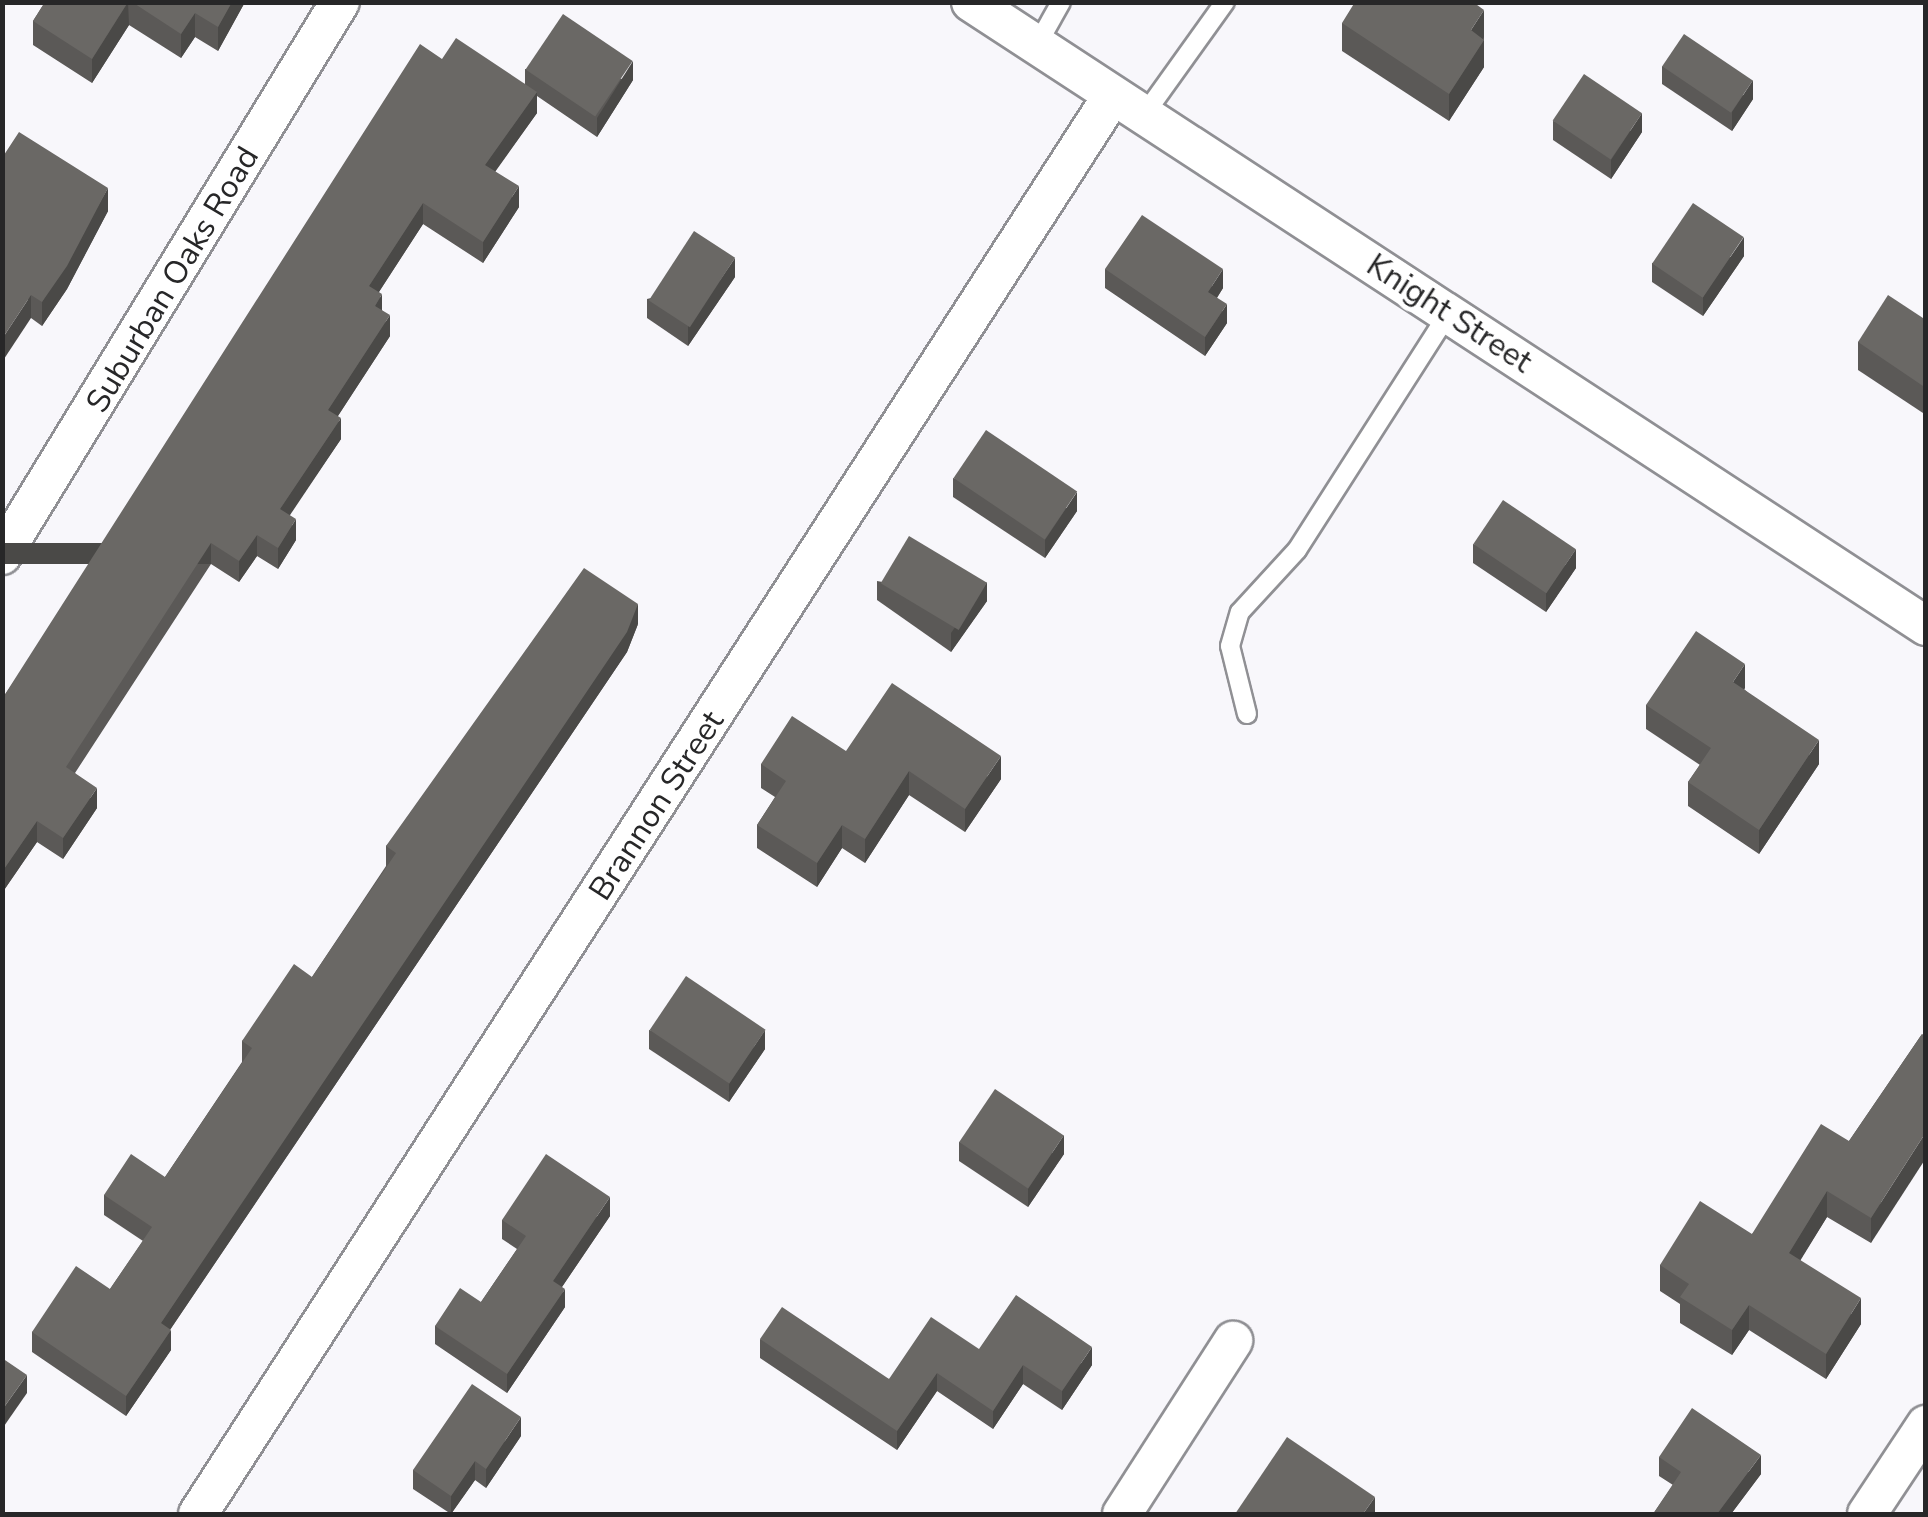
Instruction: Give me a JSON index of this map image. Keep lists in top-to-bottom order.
{
  "streets": {
    "street": ["Suburban Oaks Road", "Knight Street", "Brannon Street"]
  },
  "crossings": [
    ["Knight Street", "Brannon Street"]
  ]
}
